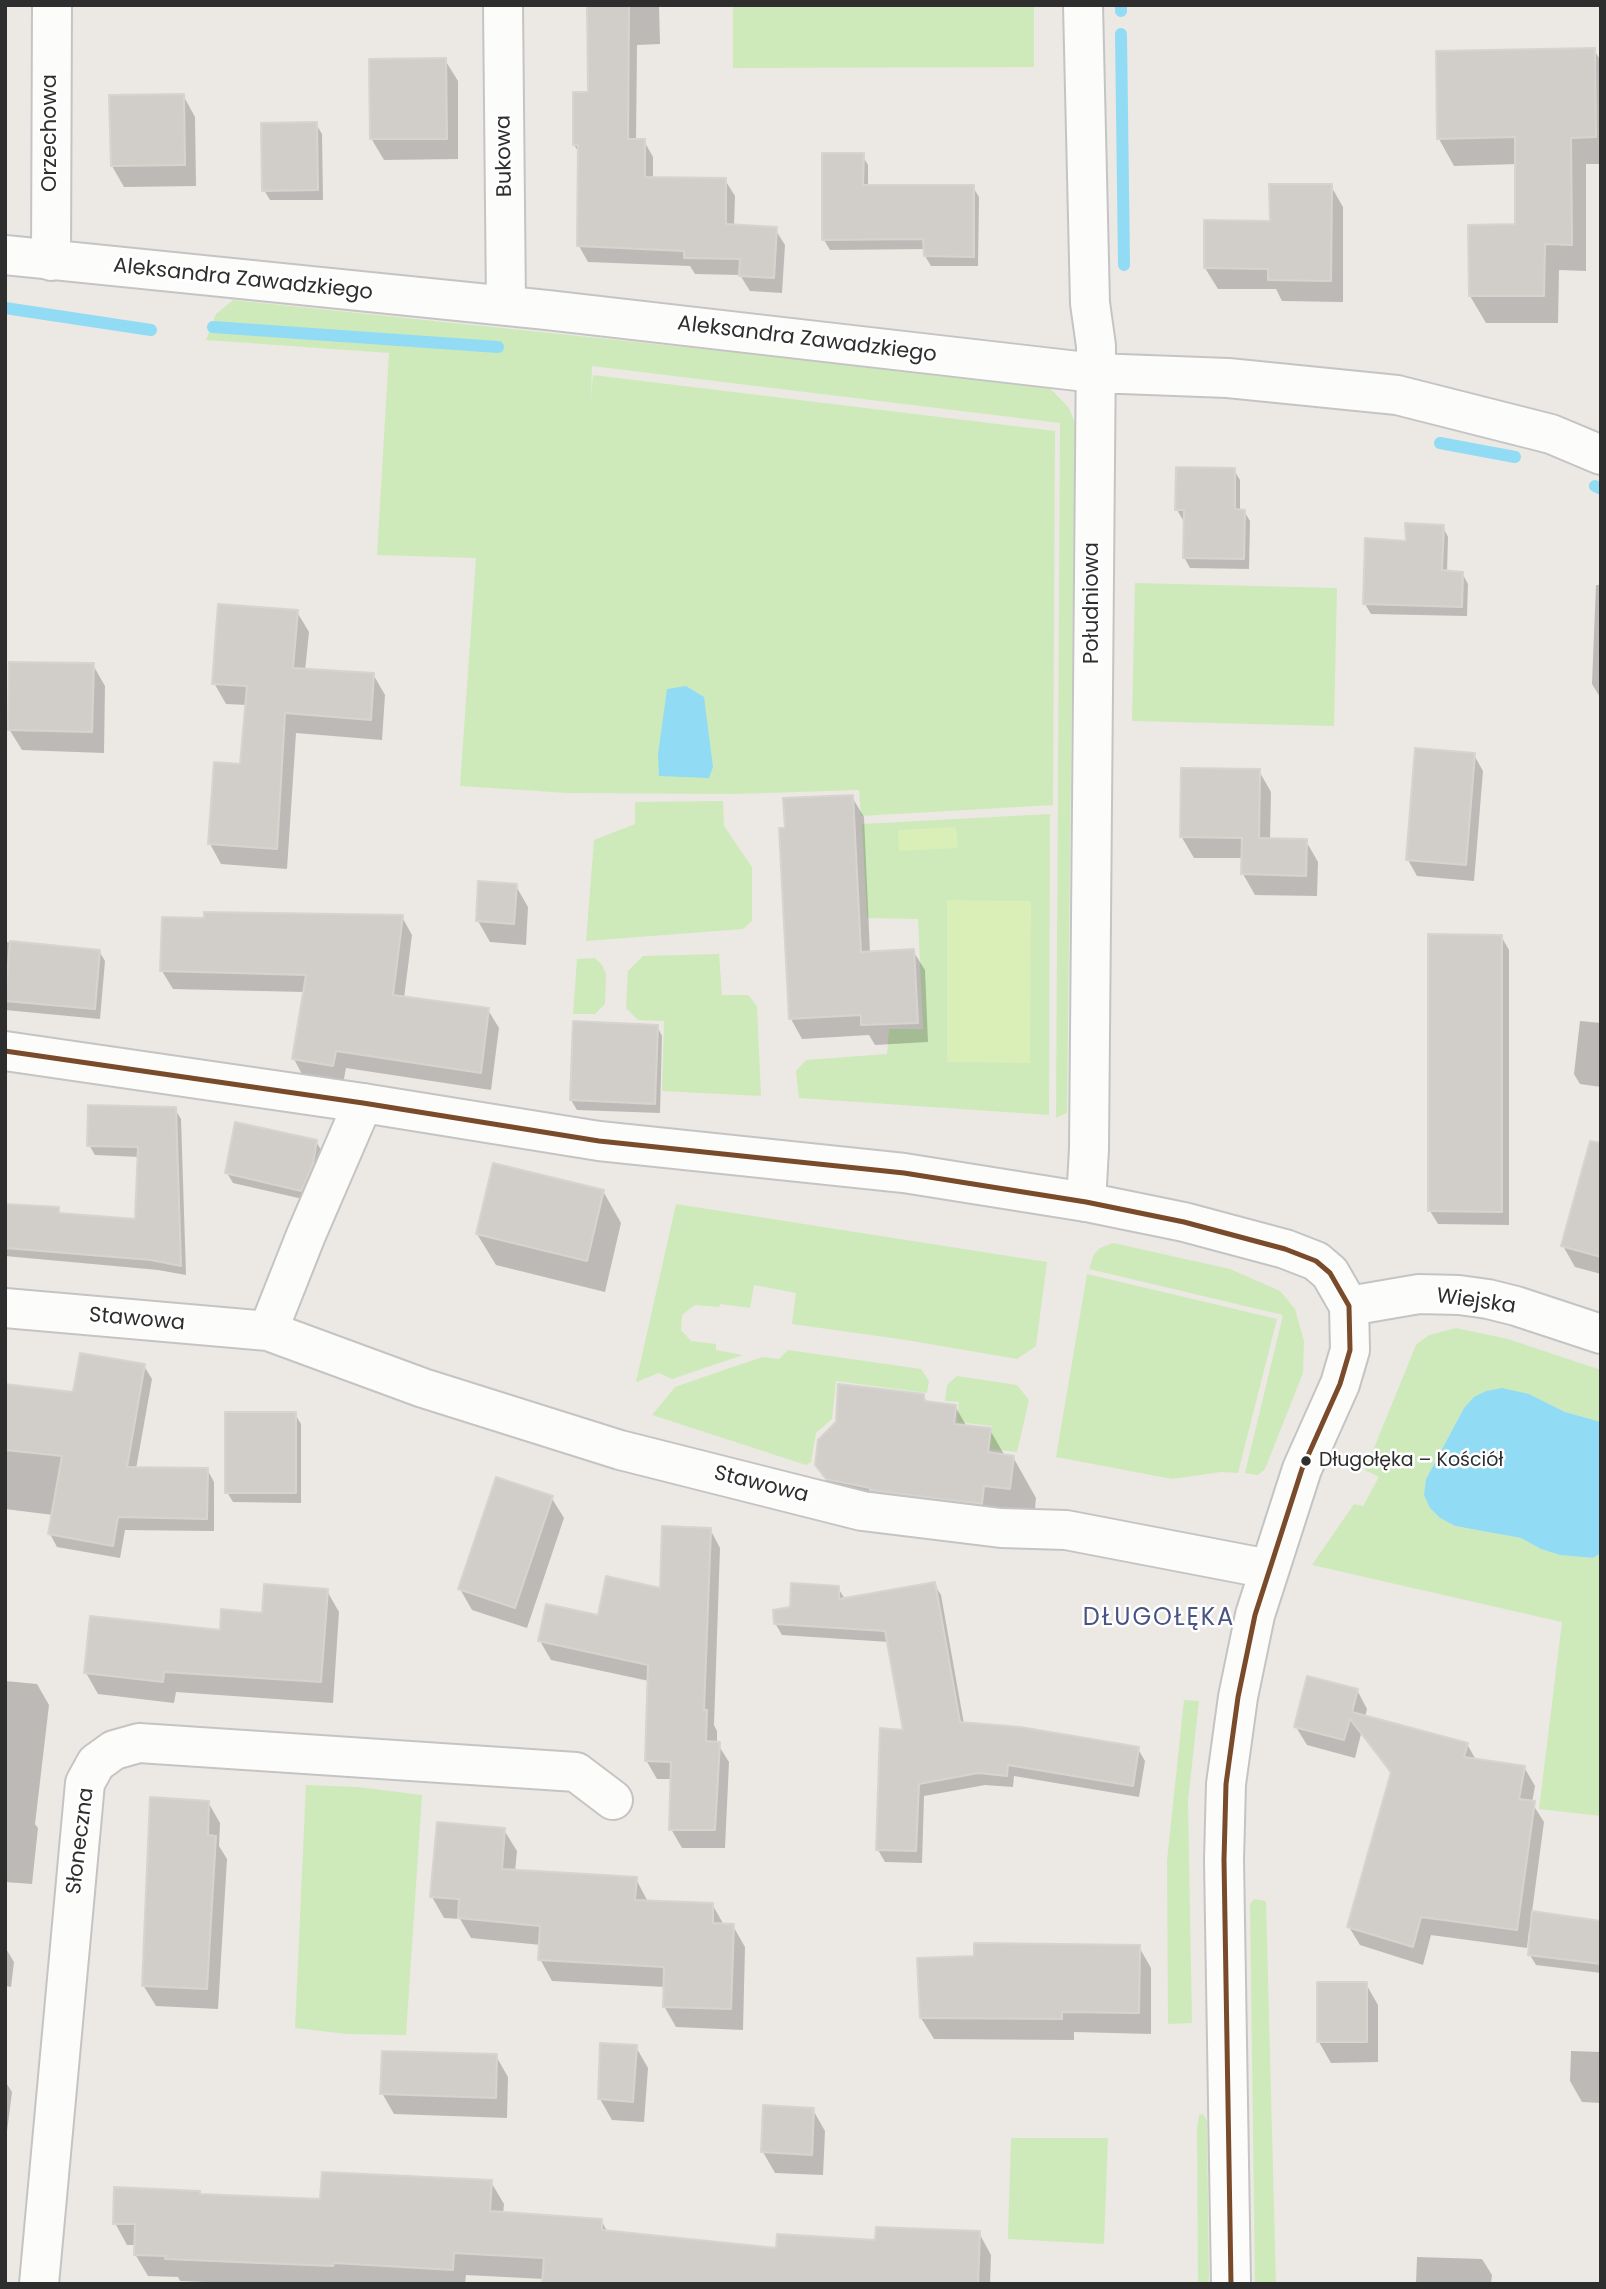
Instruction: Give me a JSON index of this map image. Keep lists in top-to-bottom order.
{
  "streets": {
    "street": [
      "Orzechowa",
      "Bukowa",
      "Aleksandra Zawadzkiego",
      "Południowa",
      "Wiejska",
      "Stawowa",
      "Słoneczna"
    ]
  },
  "crossings": [
    ["Orzechowa", "Aleksandra Zawadzkiego"],
    ["Bukowa", "Aleksandra Zawadzkiego"],
    ["Aleksandra Zawadzkiego", "Południowa"]
  ],
  "districts": ["DŁUGOŁĘKA"],
  "places": ["Długołęka – Kościół"]
}
